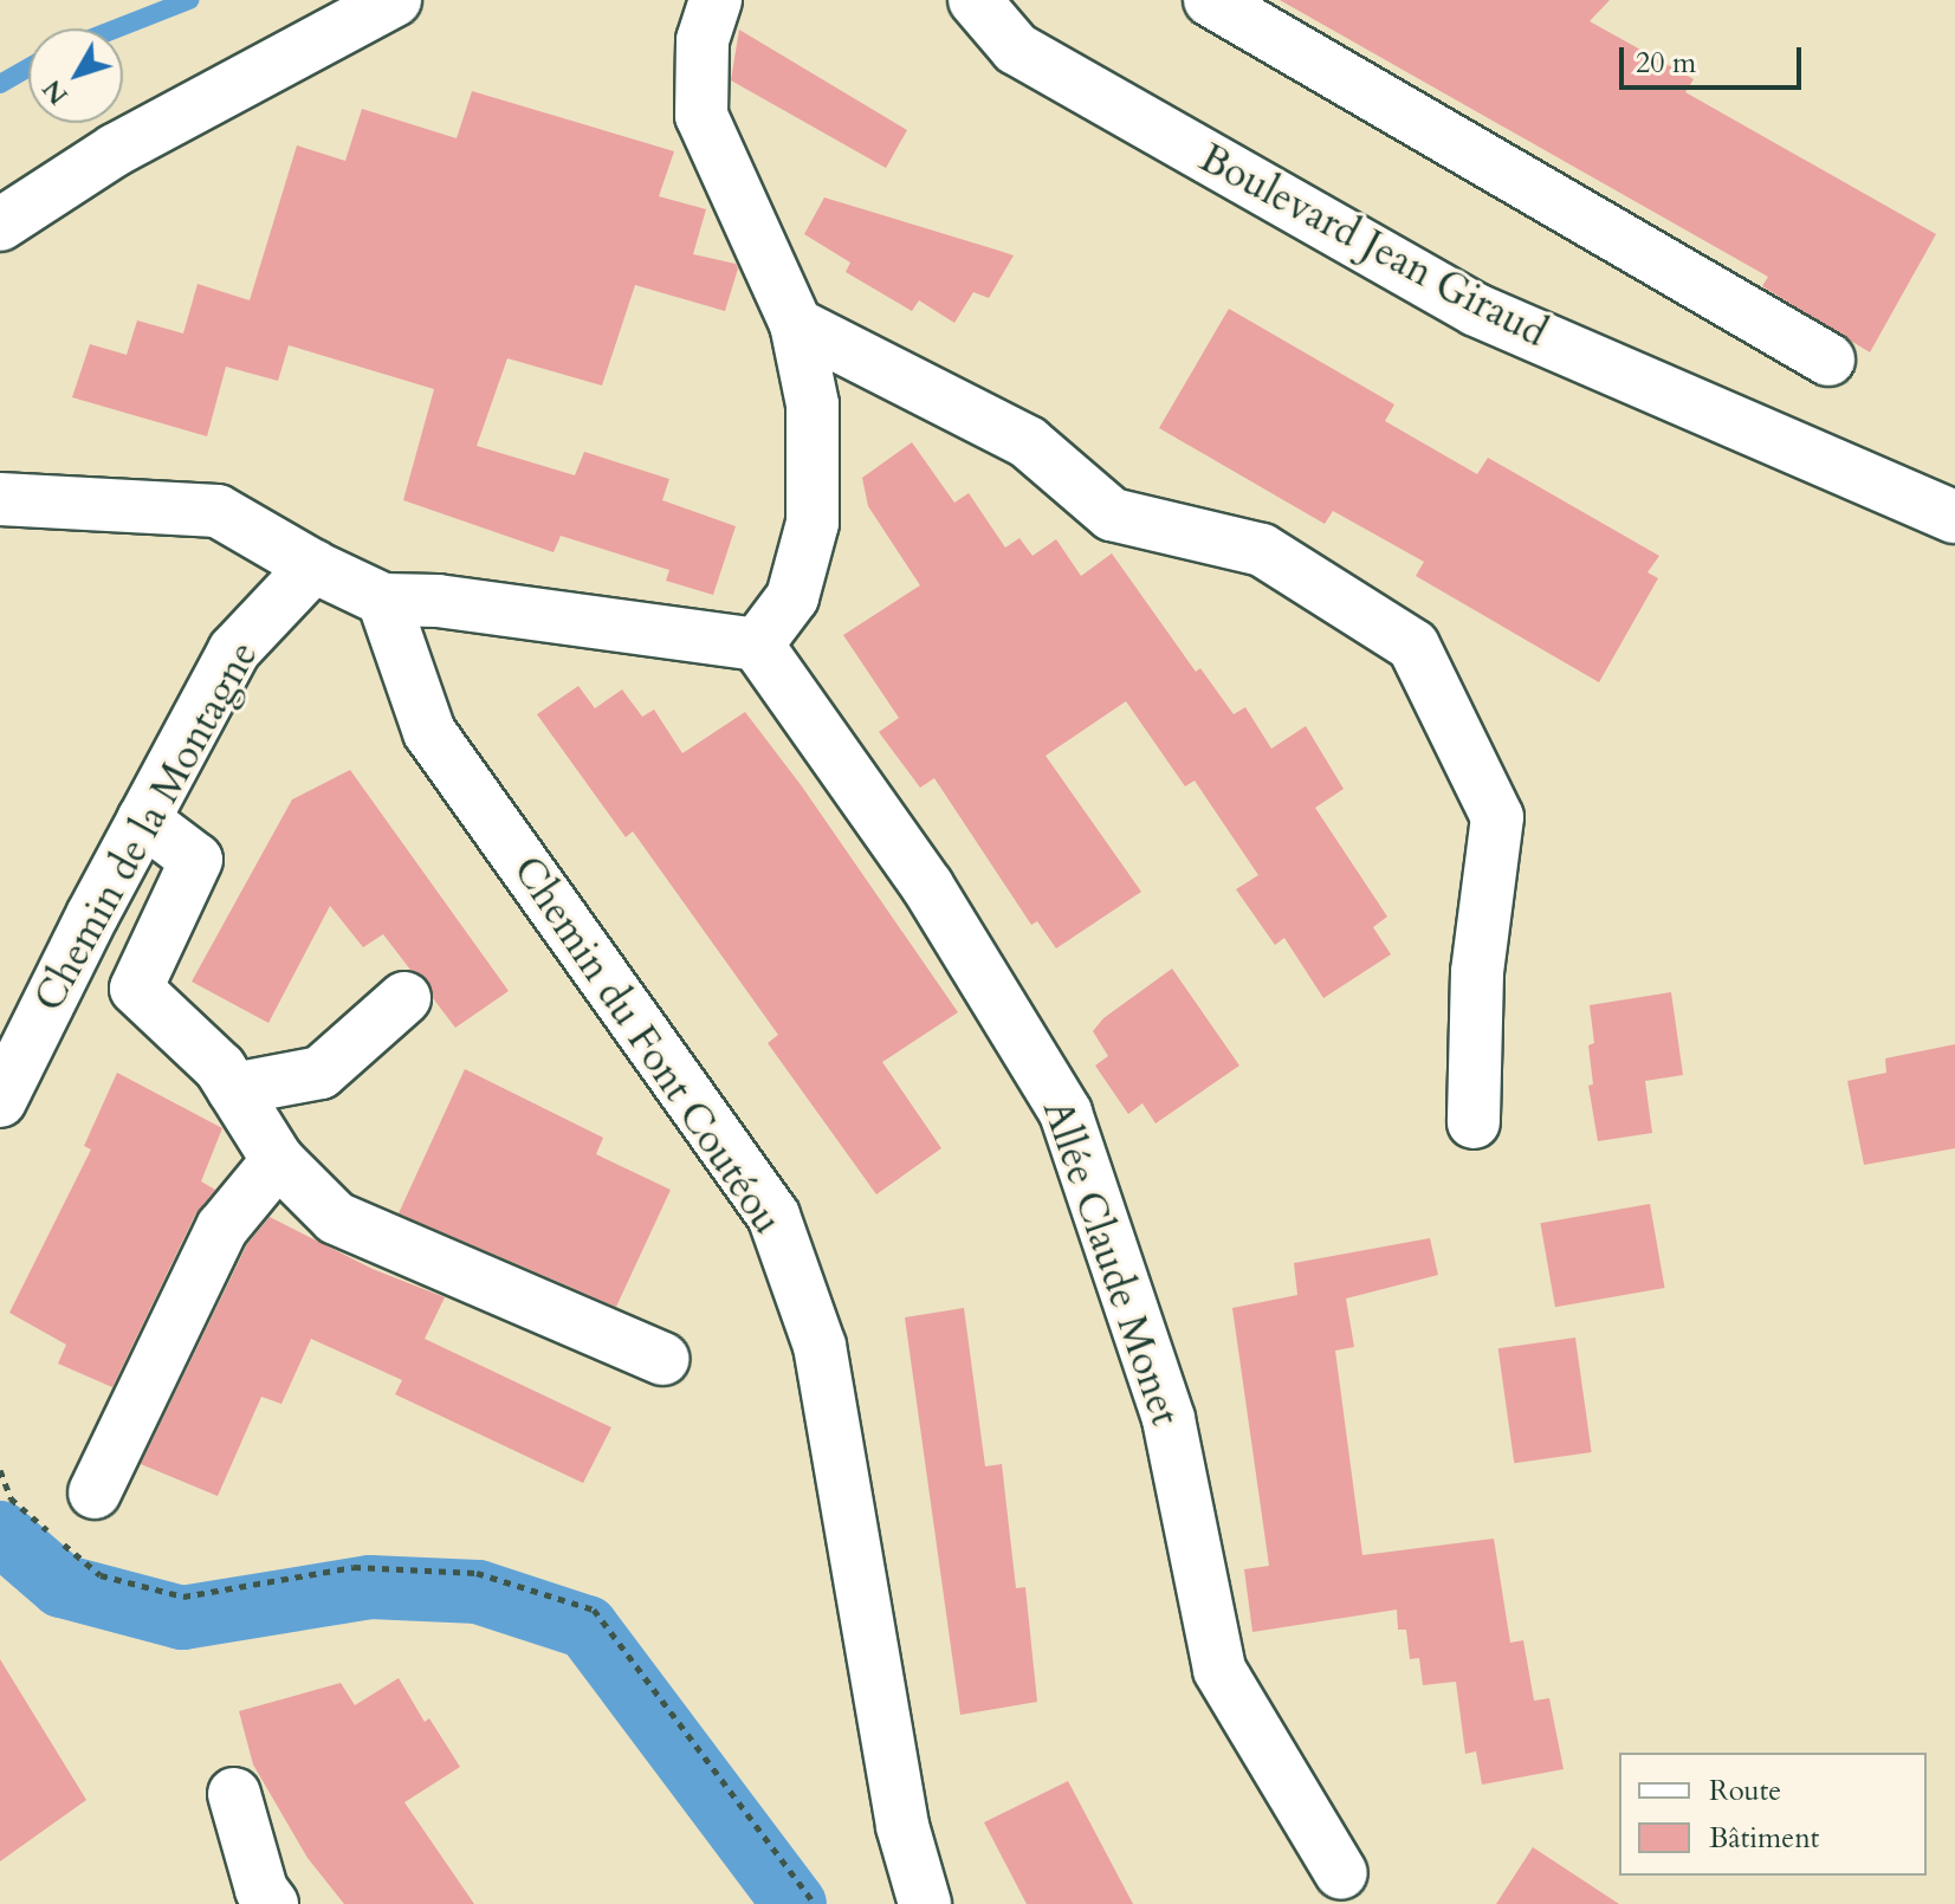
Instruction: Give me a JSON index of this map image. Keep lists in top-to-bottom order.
{
  "streets": {
    "street": [
      "Boulevard Jean Giraud",
      "Chemin de la Montagne",
      "Chemin du Font Coutéou",
      "Allée Claude Monet"
    ]
  },
  "legend": ["Route", "Bâtiment"],
  "scale_bar": "20 m",
  "north": "bottom left"
}
